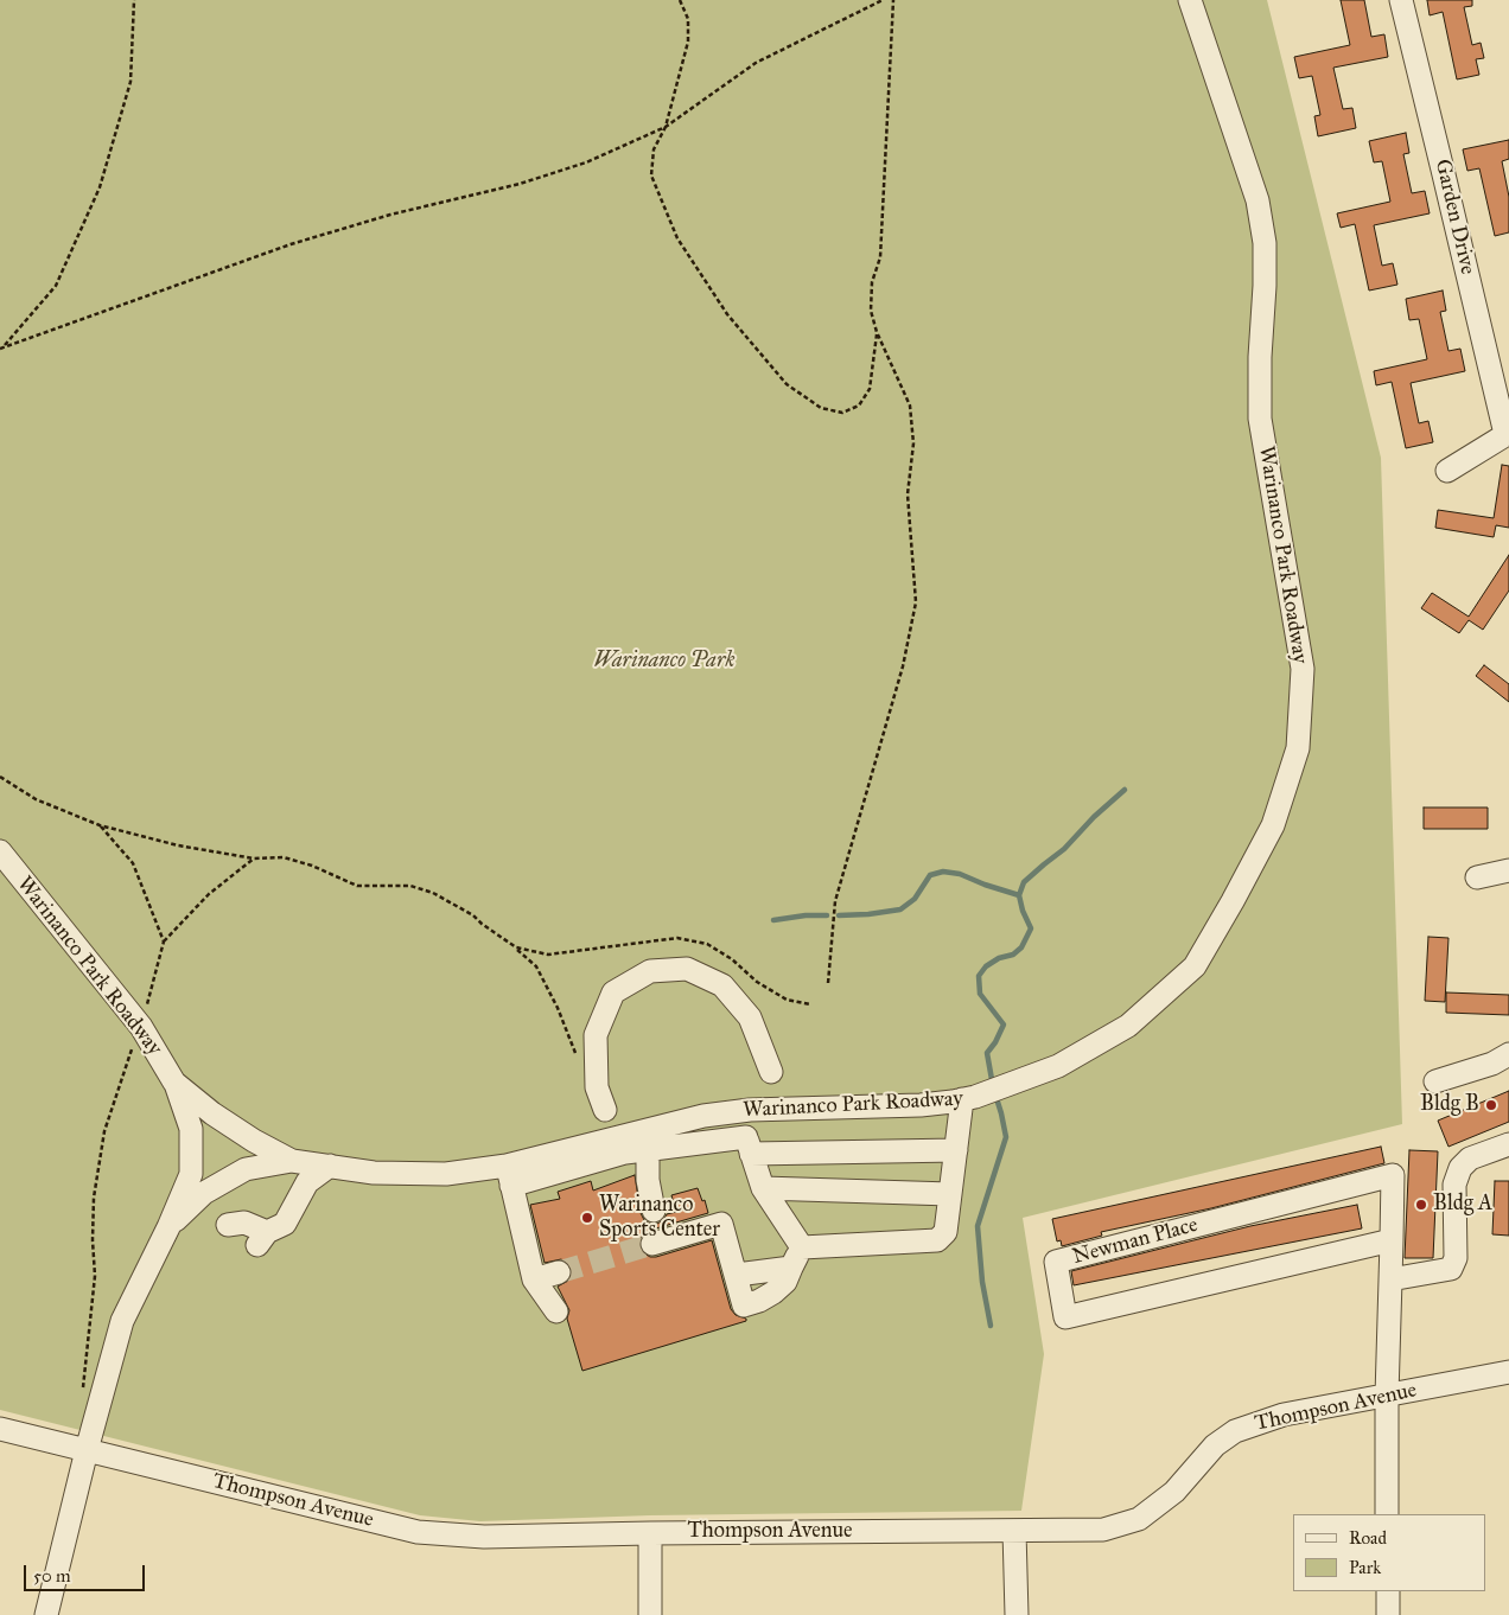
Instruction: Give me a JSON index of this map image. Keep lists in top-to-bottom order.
{
  "streets": {
    "street": [
      "Garden Drive",
      "Warinanco Park Roadway",
      "Newman Place",
      "Thompson Avenue"
    ]
  },
  "crossings": [
    ["Warinanco Park Roadway", "Thompson Avenue"],
    ["Newman Place", "Thompson Avenue"]
  ],
  "parks": ["Warinanco Park"],
  "places": ["Bldg B", "Bldg A", "Warinanco Sports Center"],
  "legend": ["Road", "Park"],
  "scale_bar": "50 m"
}
